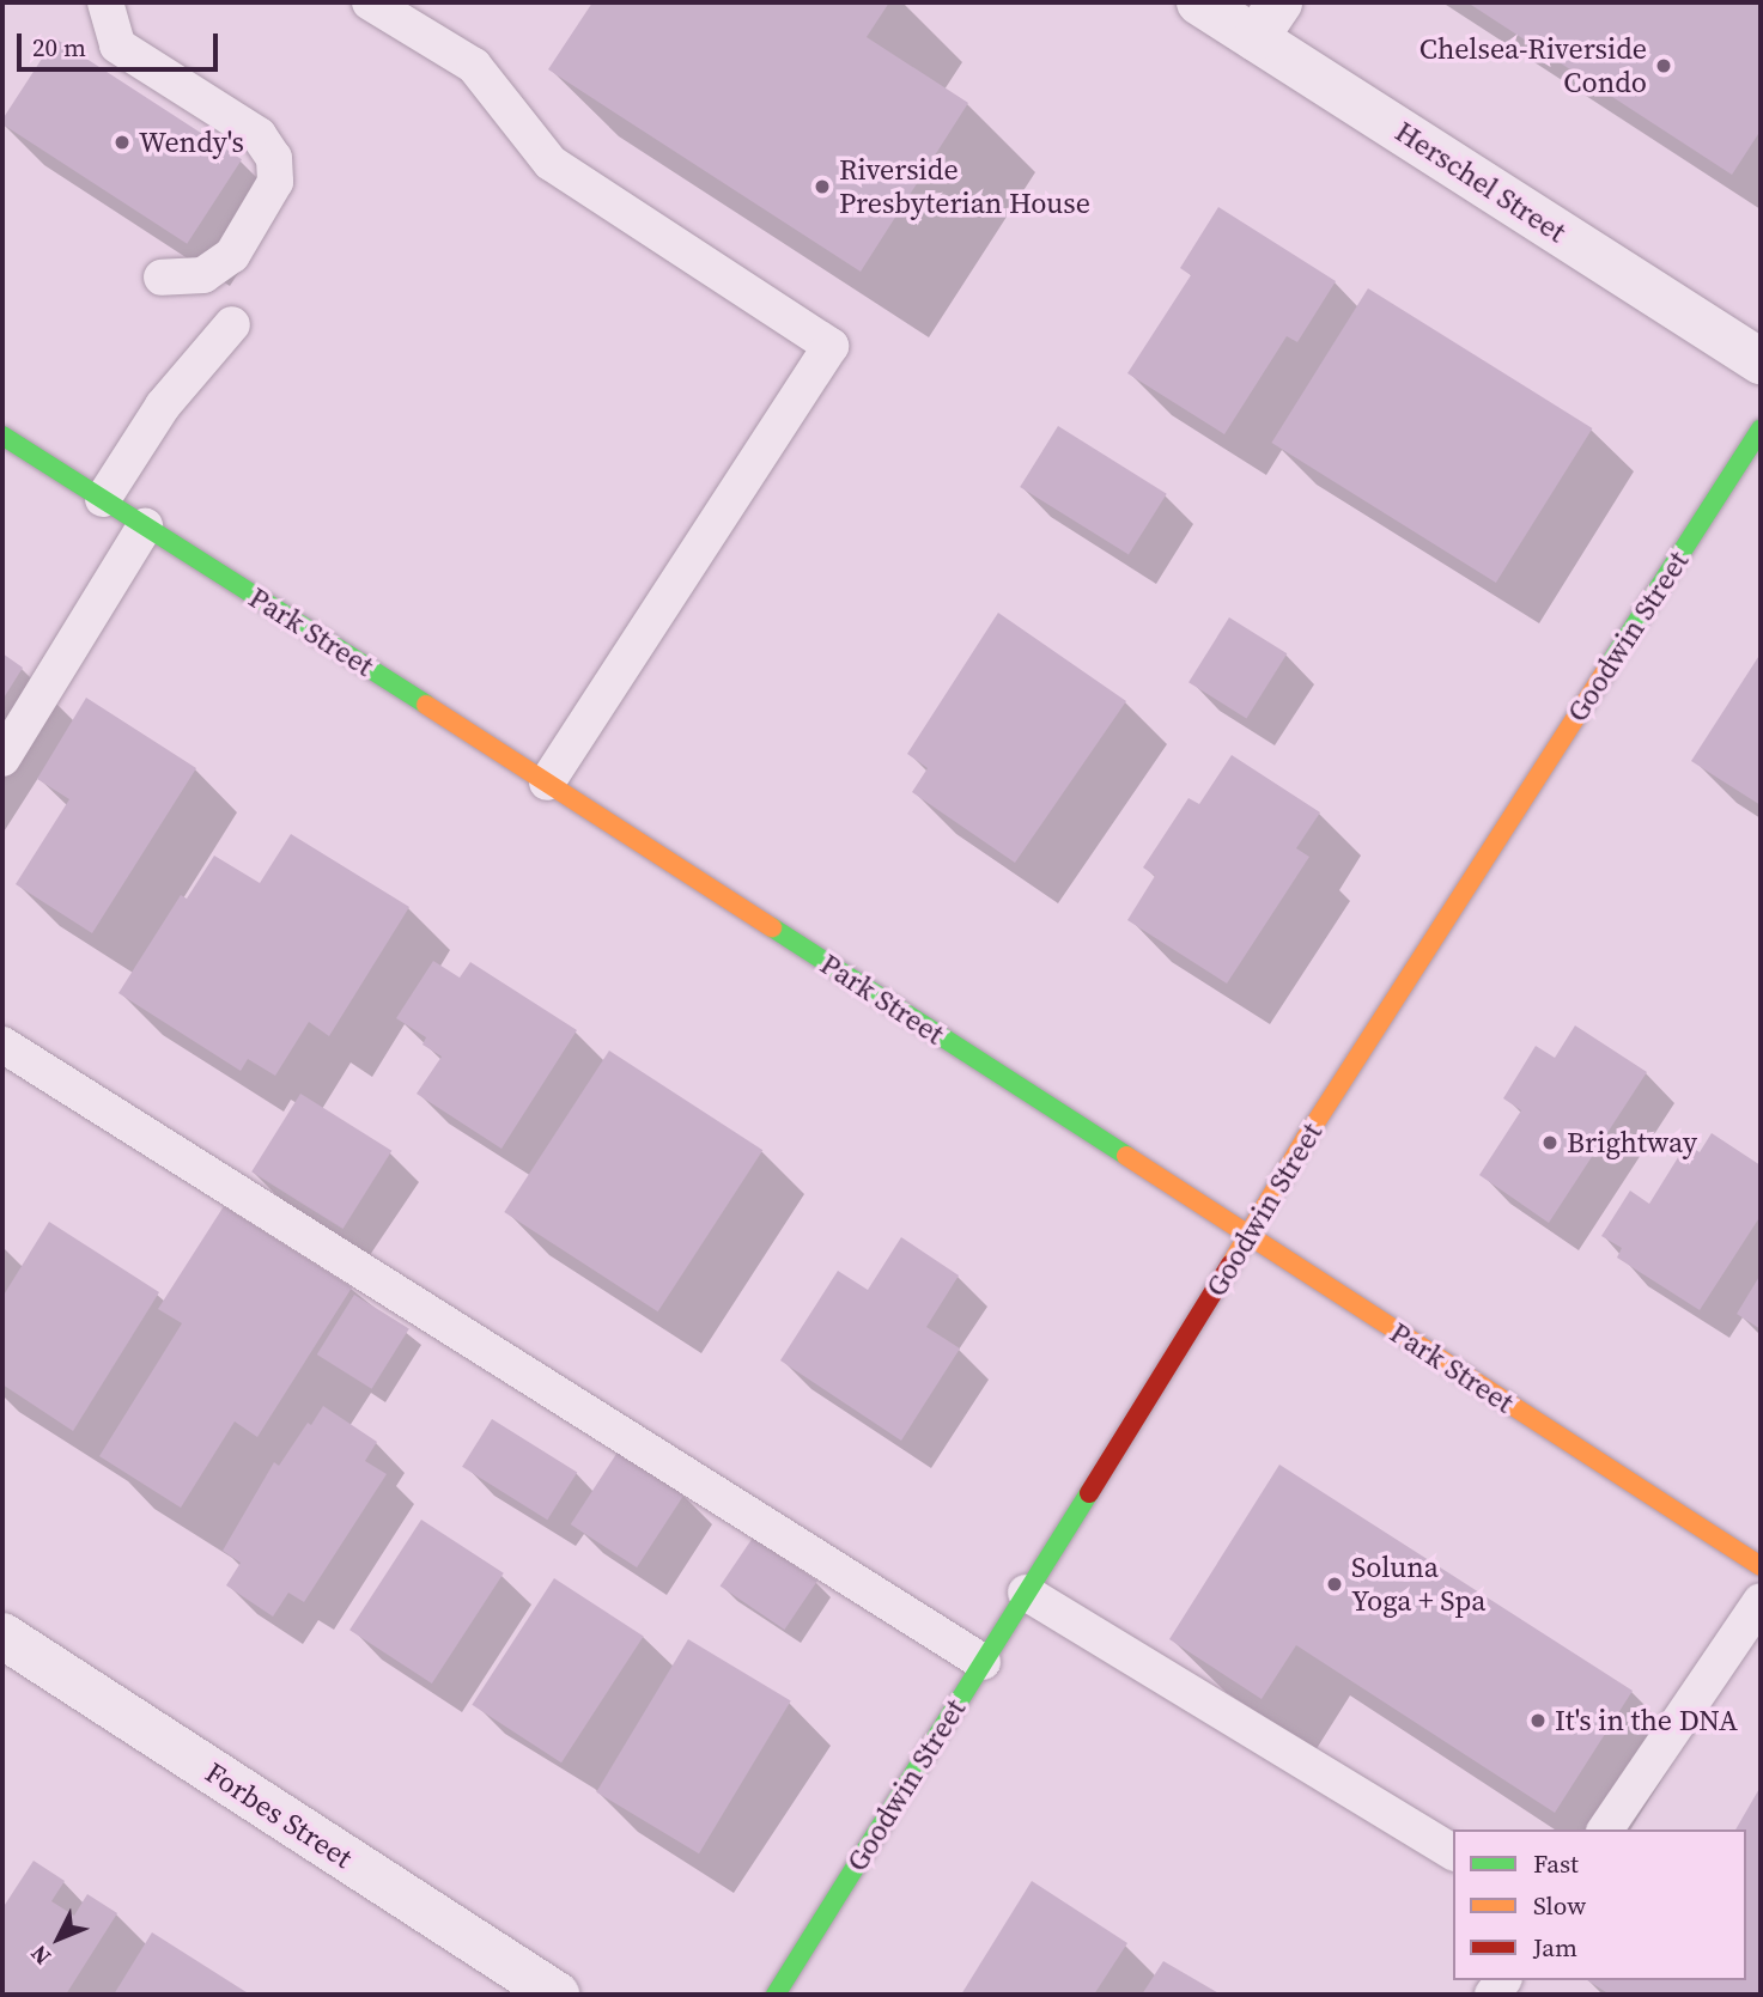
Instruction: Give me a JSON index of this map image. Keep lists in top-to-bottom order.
{
  "streets": {
    "street": [
      "Herschel Street",
      "Park Street",
      "Goodwin Street",
      "Forbes Street"
    ]
  },
  "crossings": [
    ["Park Street", "Goodwin Street"]
  ],
  "places": [
    "Chelsea-Riverside Condo",
    "Wendy's",
    "Riverside Presbyterian House",
    "Brightway",
    "Soluna Yoga + Spa",
    "It's in the DNA"
  ],
  "legend": ["Fast", "Slow", "Jam"],
  "scale_bar": "20 m",
  "north": "bottom left"
}
